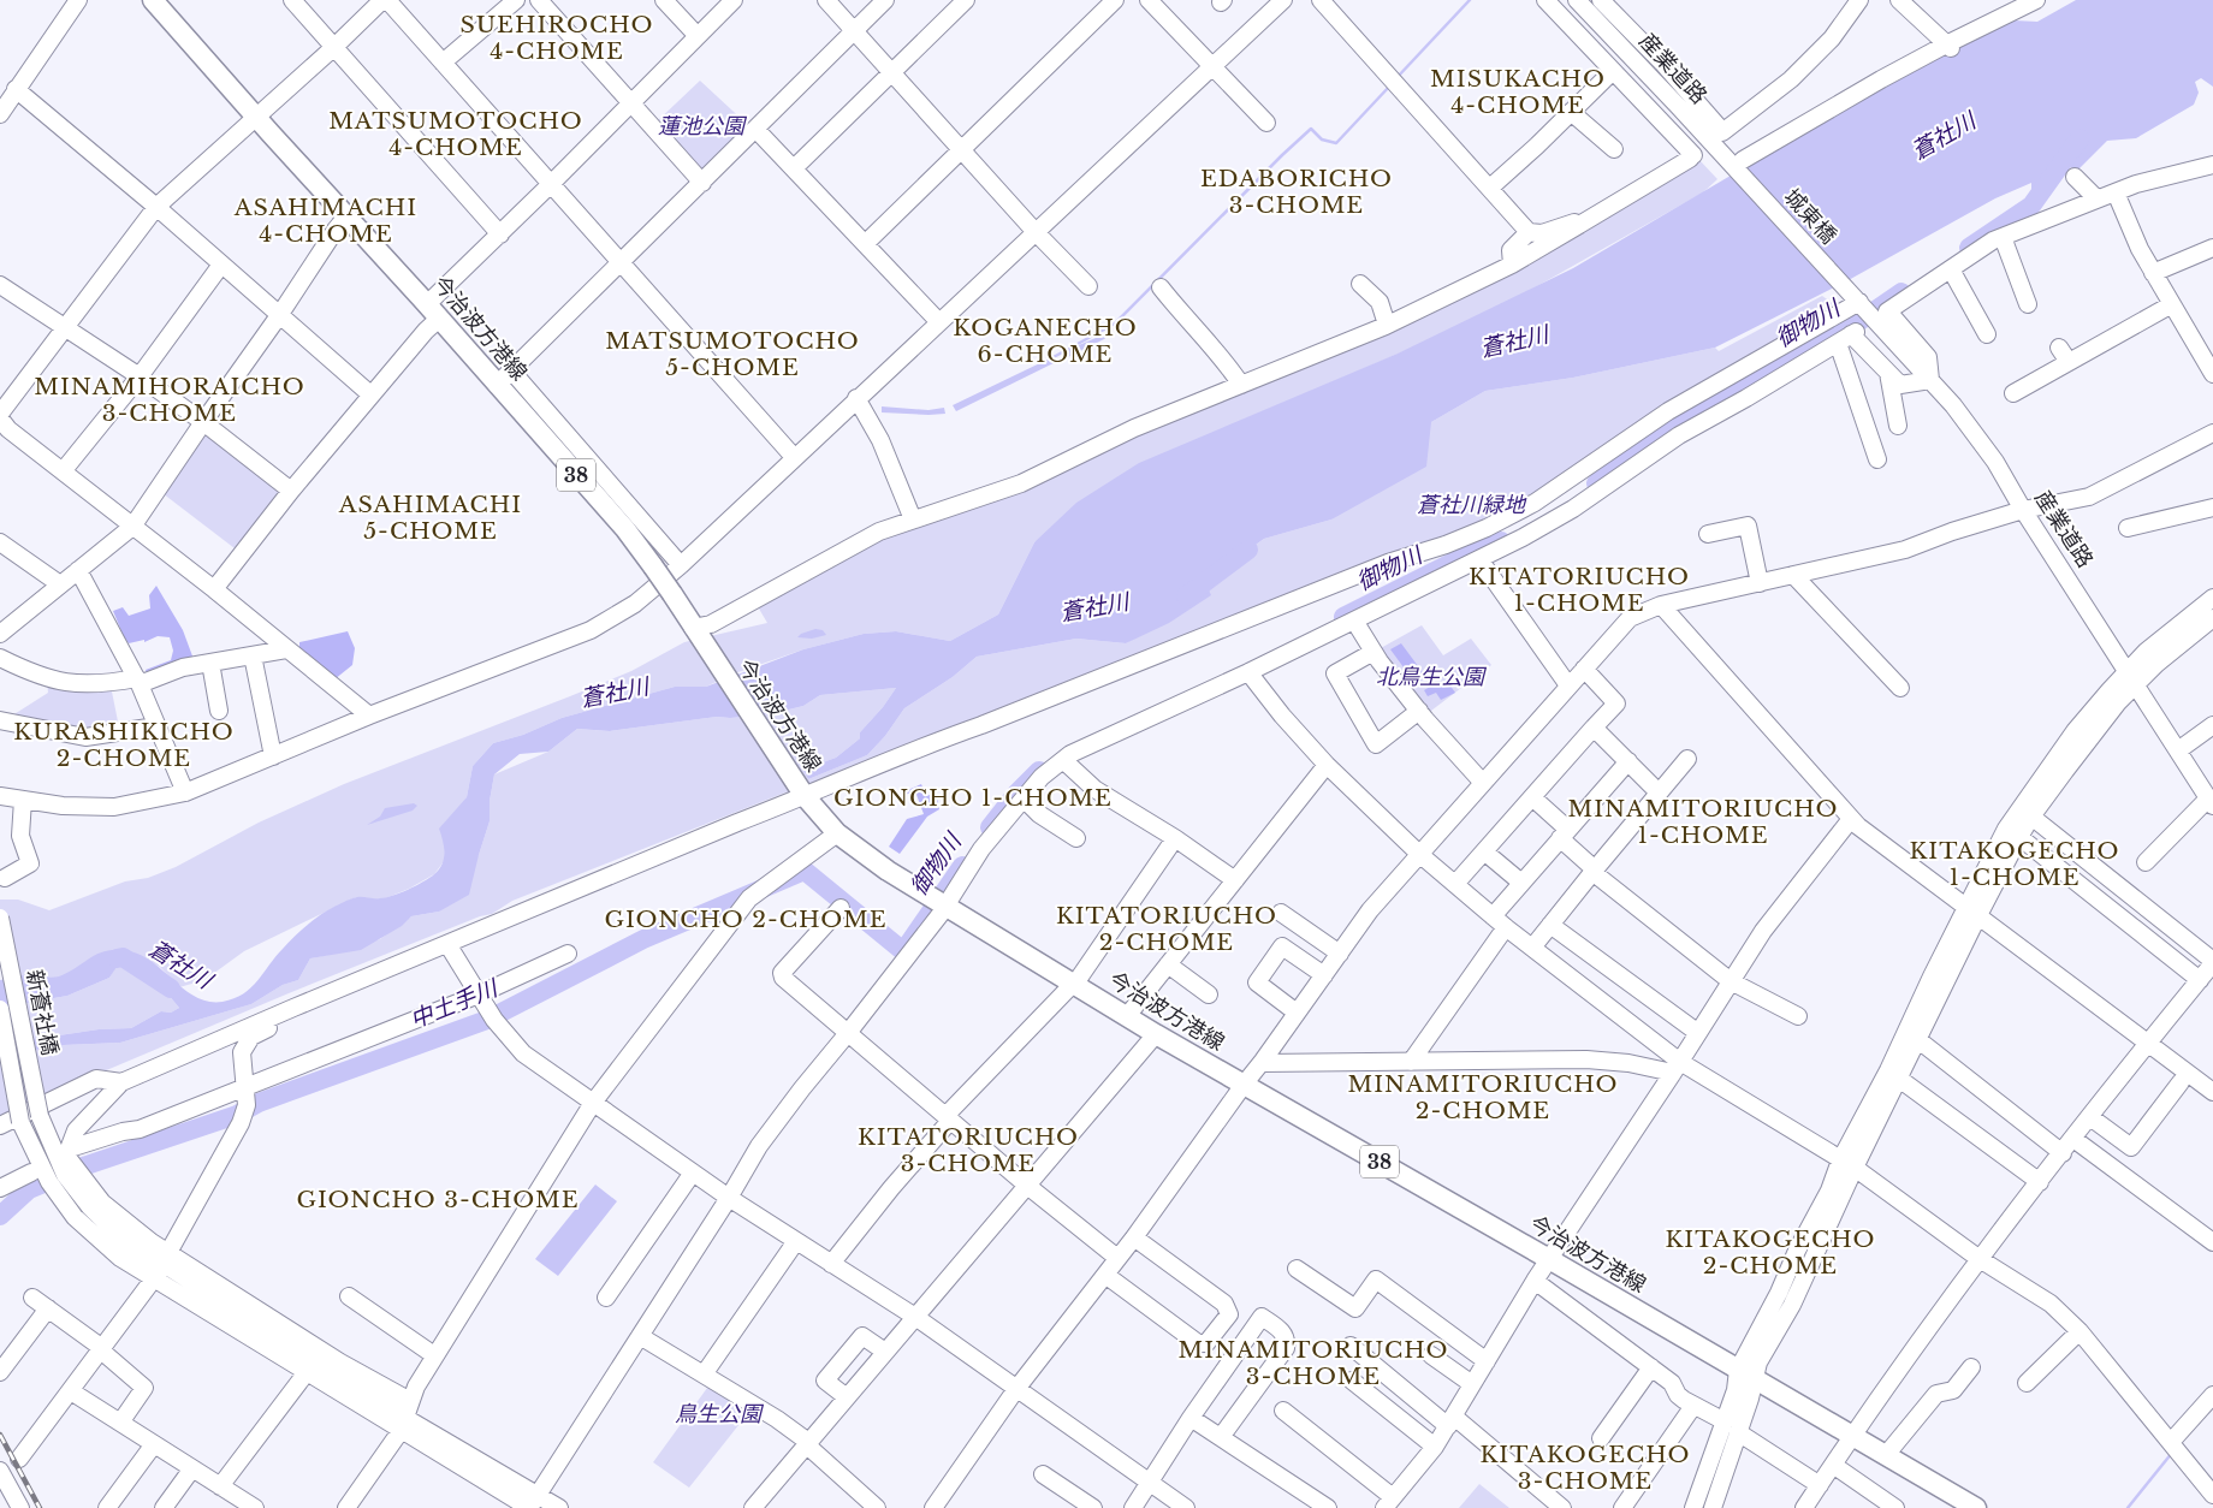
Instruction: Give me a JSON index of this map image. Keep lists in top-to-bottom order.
{
  "streets": {
    "main road": ["今治波方港線", "38"],
    "street": ["産業道路", "城東橋", "新蒼社橋"]
  },
  "crossings": [
    ["産業道路", "城東橋"]
  ],
  "districts": [
    "SUEHIROCHO 4-CHOME",
    "MISUKACHO 4-CHOME",
    "MATSUMOTOCHO 4-CHOME",
    "EDABORICHO 3-CHOME",
    "ASAHIMACHI 4-CHOME",
    "KOGANECHO 6-CHOME",
    "MATSUMOTOCHO 5-CHOME",
    "MINAMIHORAICHO 3-CHOME",
    "ASAHIMACHI 5-CHOME",
    "KITATORIUCHO 1-CHOME",
    "KURASHIKICHO 2-CHOME",
    "GIONCHO 1-CHOME",
    "MINAMITORIUCHO 1-CHOME",
    "KITAKOGECHO 1-CHOME",
    "KITATORIUCHO 2-CHOME",
    "GIONCHO 2-CHOME",
    "MINAMITORIUCHO 2-CHOME",
    "KITATORIUCHO 3-CHOME",
    "GIONCHO 3-CHOME",
    "KITAKOGECHO 2-CHOME",
    "MINAMITORIUCHO 3-CHOME",
    "KITAKOGECHO 3-CHOME"
  ],
  "water": ["蒼社川", "御物川", "中土手川"],
  "parks": [
    "蓮池公園",
    "蒼社川緑地",
    "北鳥生公園",
    "鳥生公園"
  ]
}
